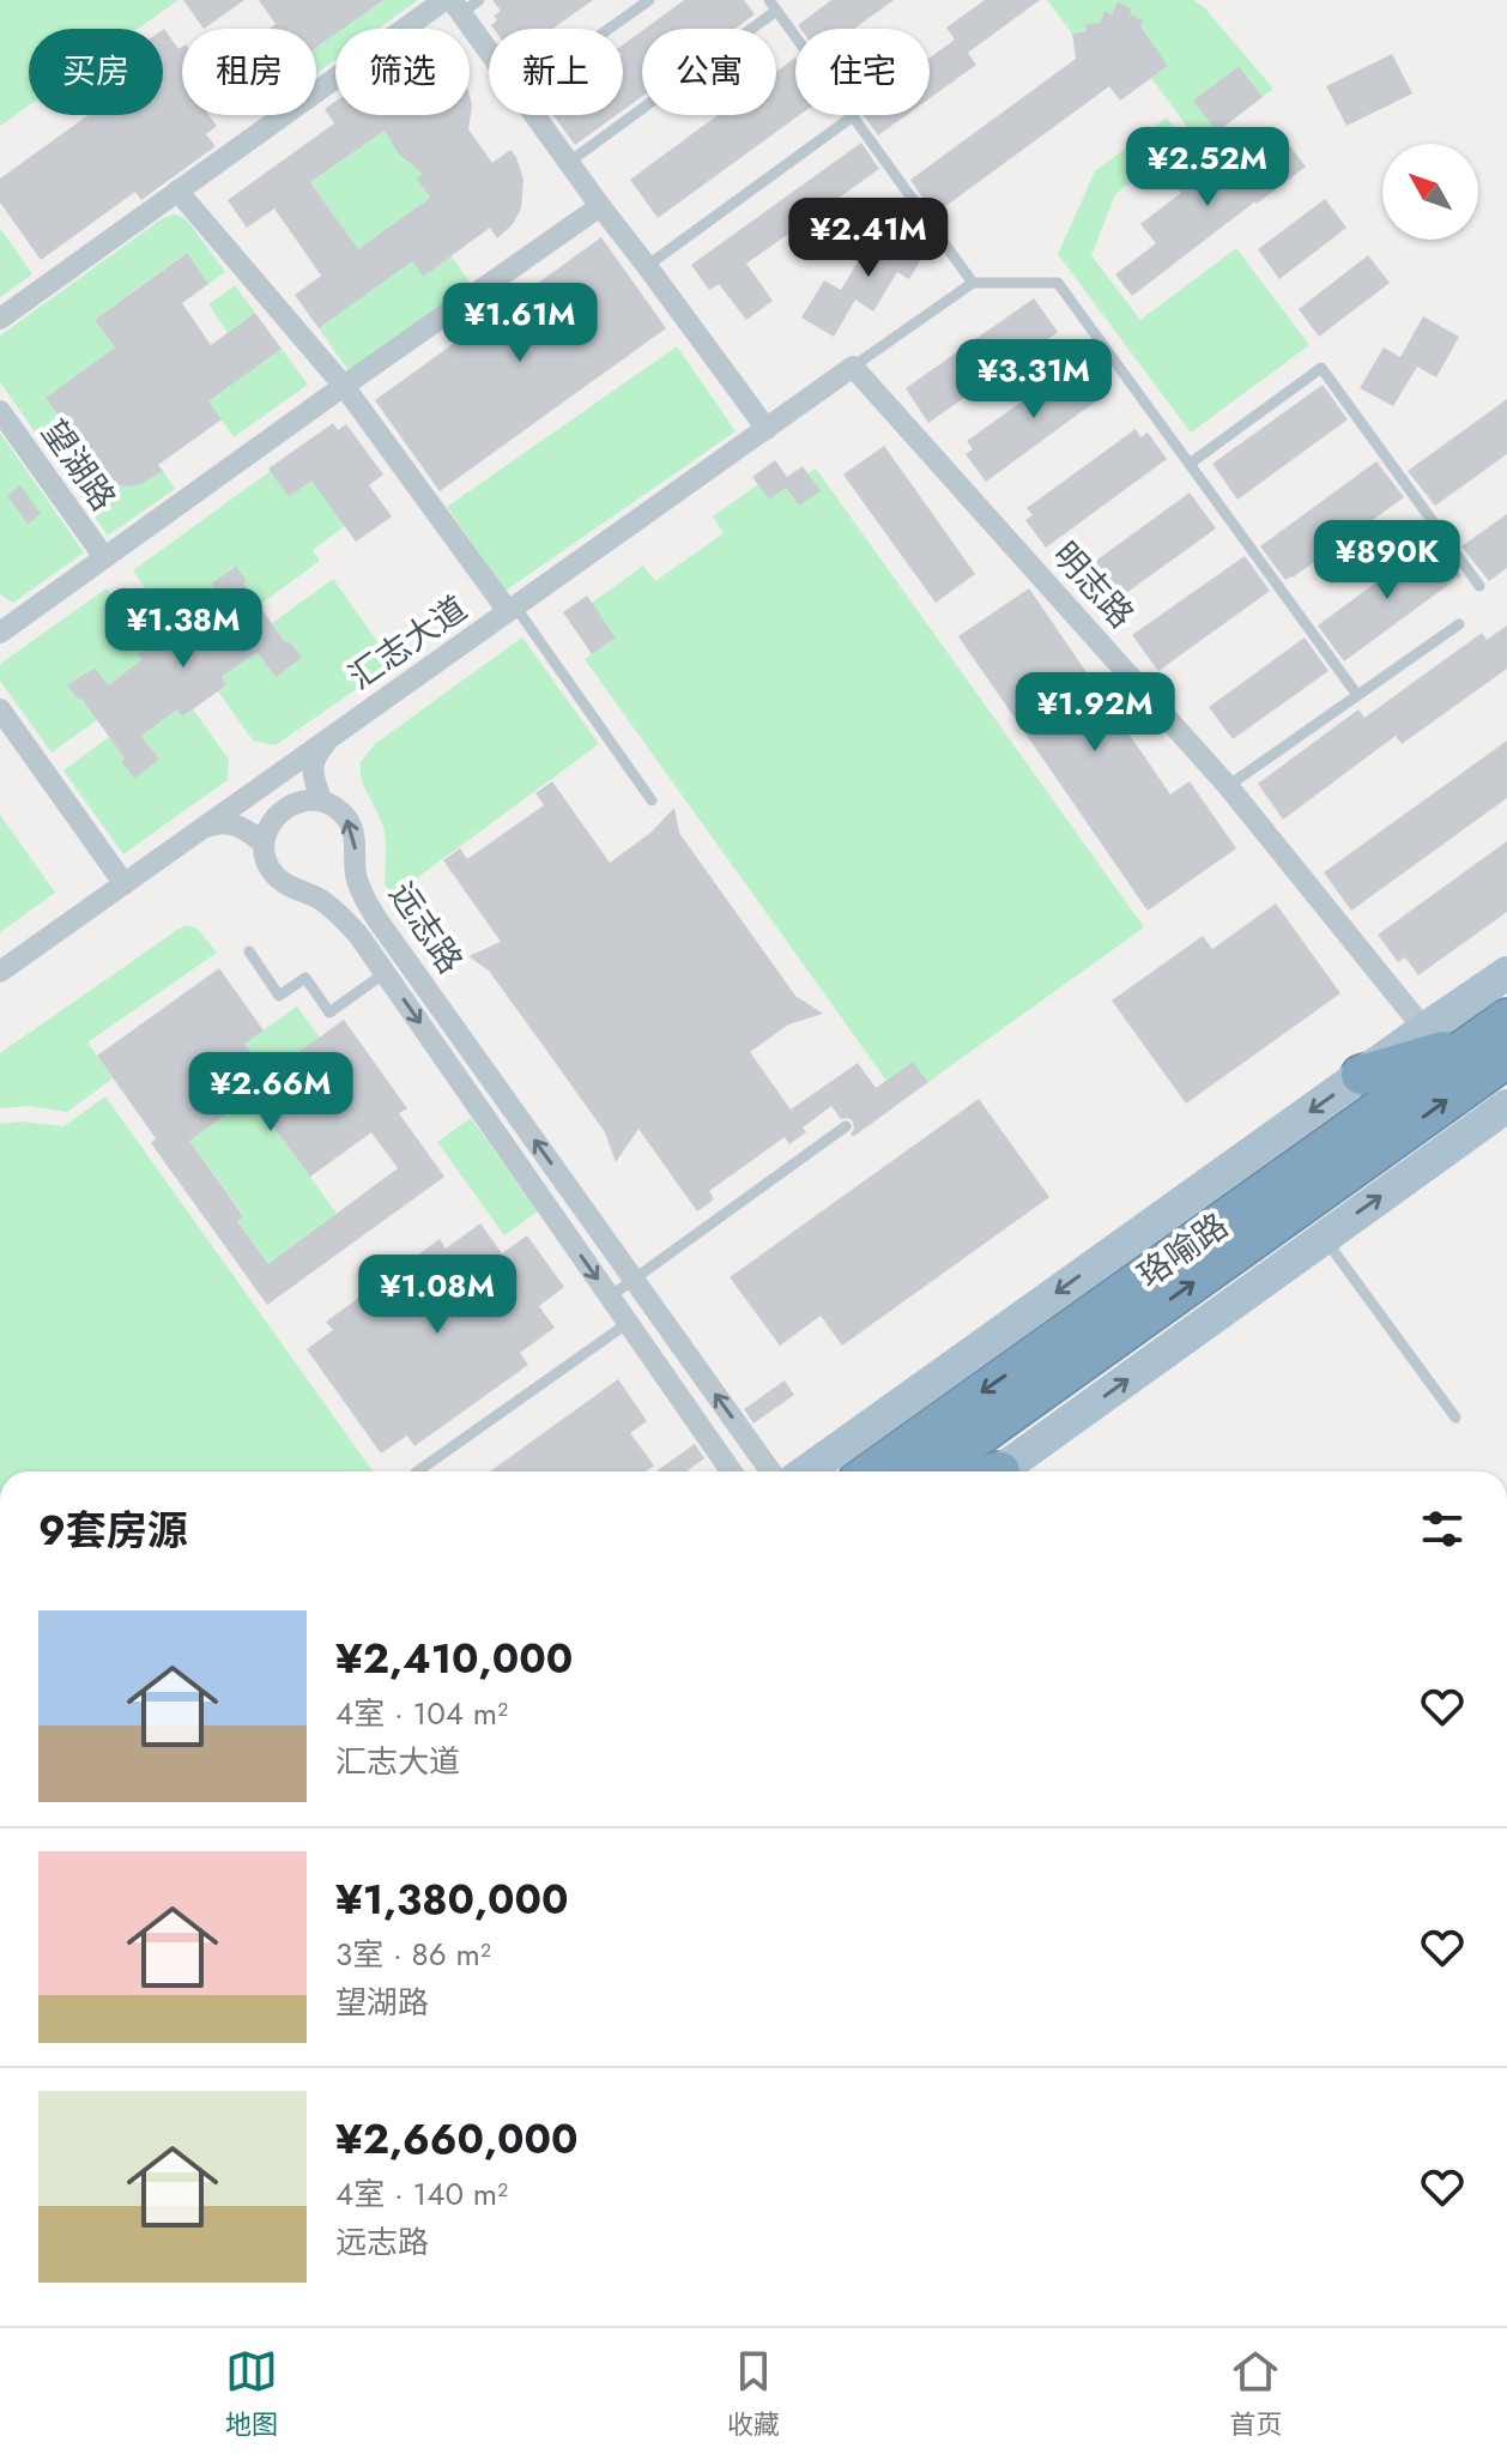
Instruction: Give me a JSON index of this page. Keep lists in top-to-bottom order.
{
  "streets": {
    "highway": ["珞喻路"],
    "street": [
      "望湖路",
      "明志路",
      "汇志大道",
      "远志路"
    ]
  },
  "crossings": [
    ["明志路", "汇志大道"]
  ],
  "north": "top left",
  "page": {
    "chip": [
      "买房",
      "租房",
      "筛选",
      "新上",
      "公寓",
      "住宅"
    ],
    "price": [
      "¥2.52M",
      "¥2.41M",
      "¥1.61M",
      "¥3.31M",
      "¥890K",
      "¥1.38M",
      "¥1.92M",
      "¥2.66M",
      "¥1.08M"
    ],
    "heading": "9套房源",
    "list": [
      {
        "name": "¥2,410,000",
        "note": "4室 · 104 m² · 汇志大道"
      },
      {
        "name": "¥1,380,000",
        "note": "3室 · 86 m² · 望湖路"
      },
      {
        "name": "¥2,660,000",
        "note": "4室 · 140 m² · 远志路"
      }
    ],
    "tabs": ["地图", "收藏", "首页"]
  }
}
